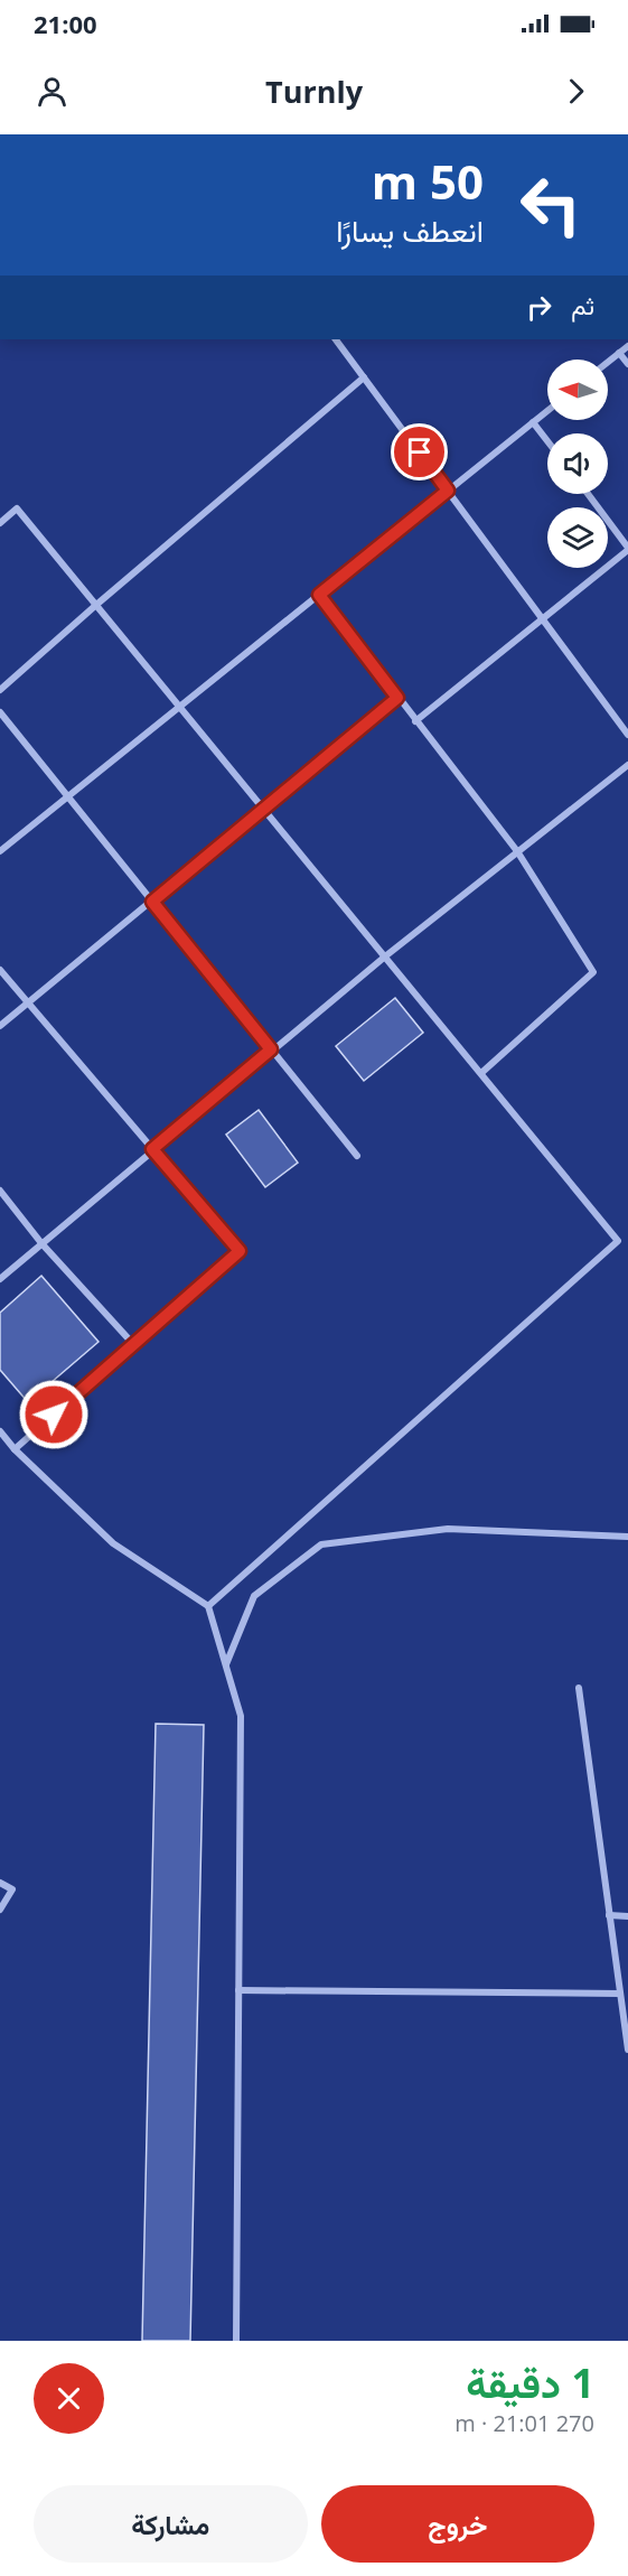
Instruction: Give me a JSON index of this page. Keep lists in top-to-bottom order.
{
  "north": "left",
  "page": {
    "status": "21:00",
    "header": "Turnly",
    "turn": ["50 m", "انعطف يسارًا"],
    "then": "ثم",
    "heading": ["1 دقيقة", "270 m · 21:01"],
    "buttons": ["خروج", "مشاركة"]
  }
}
